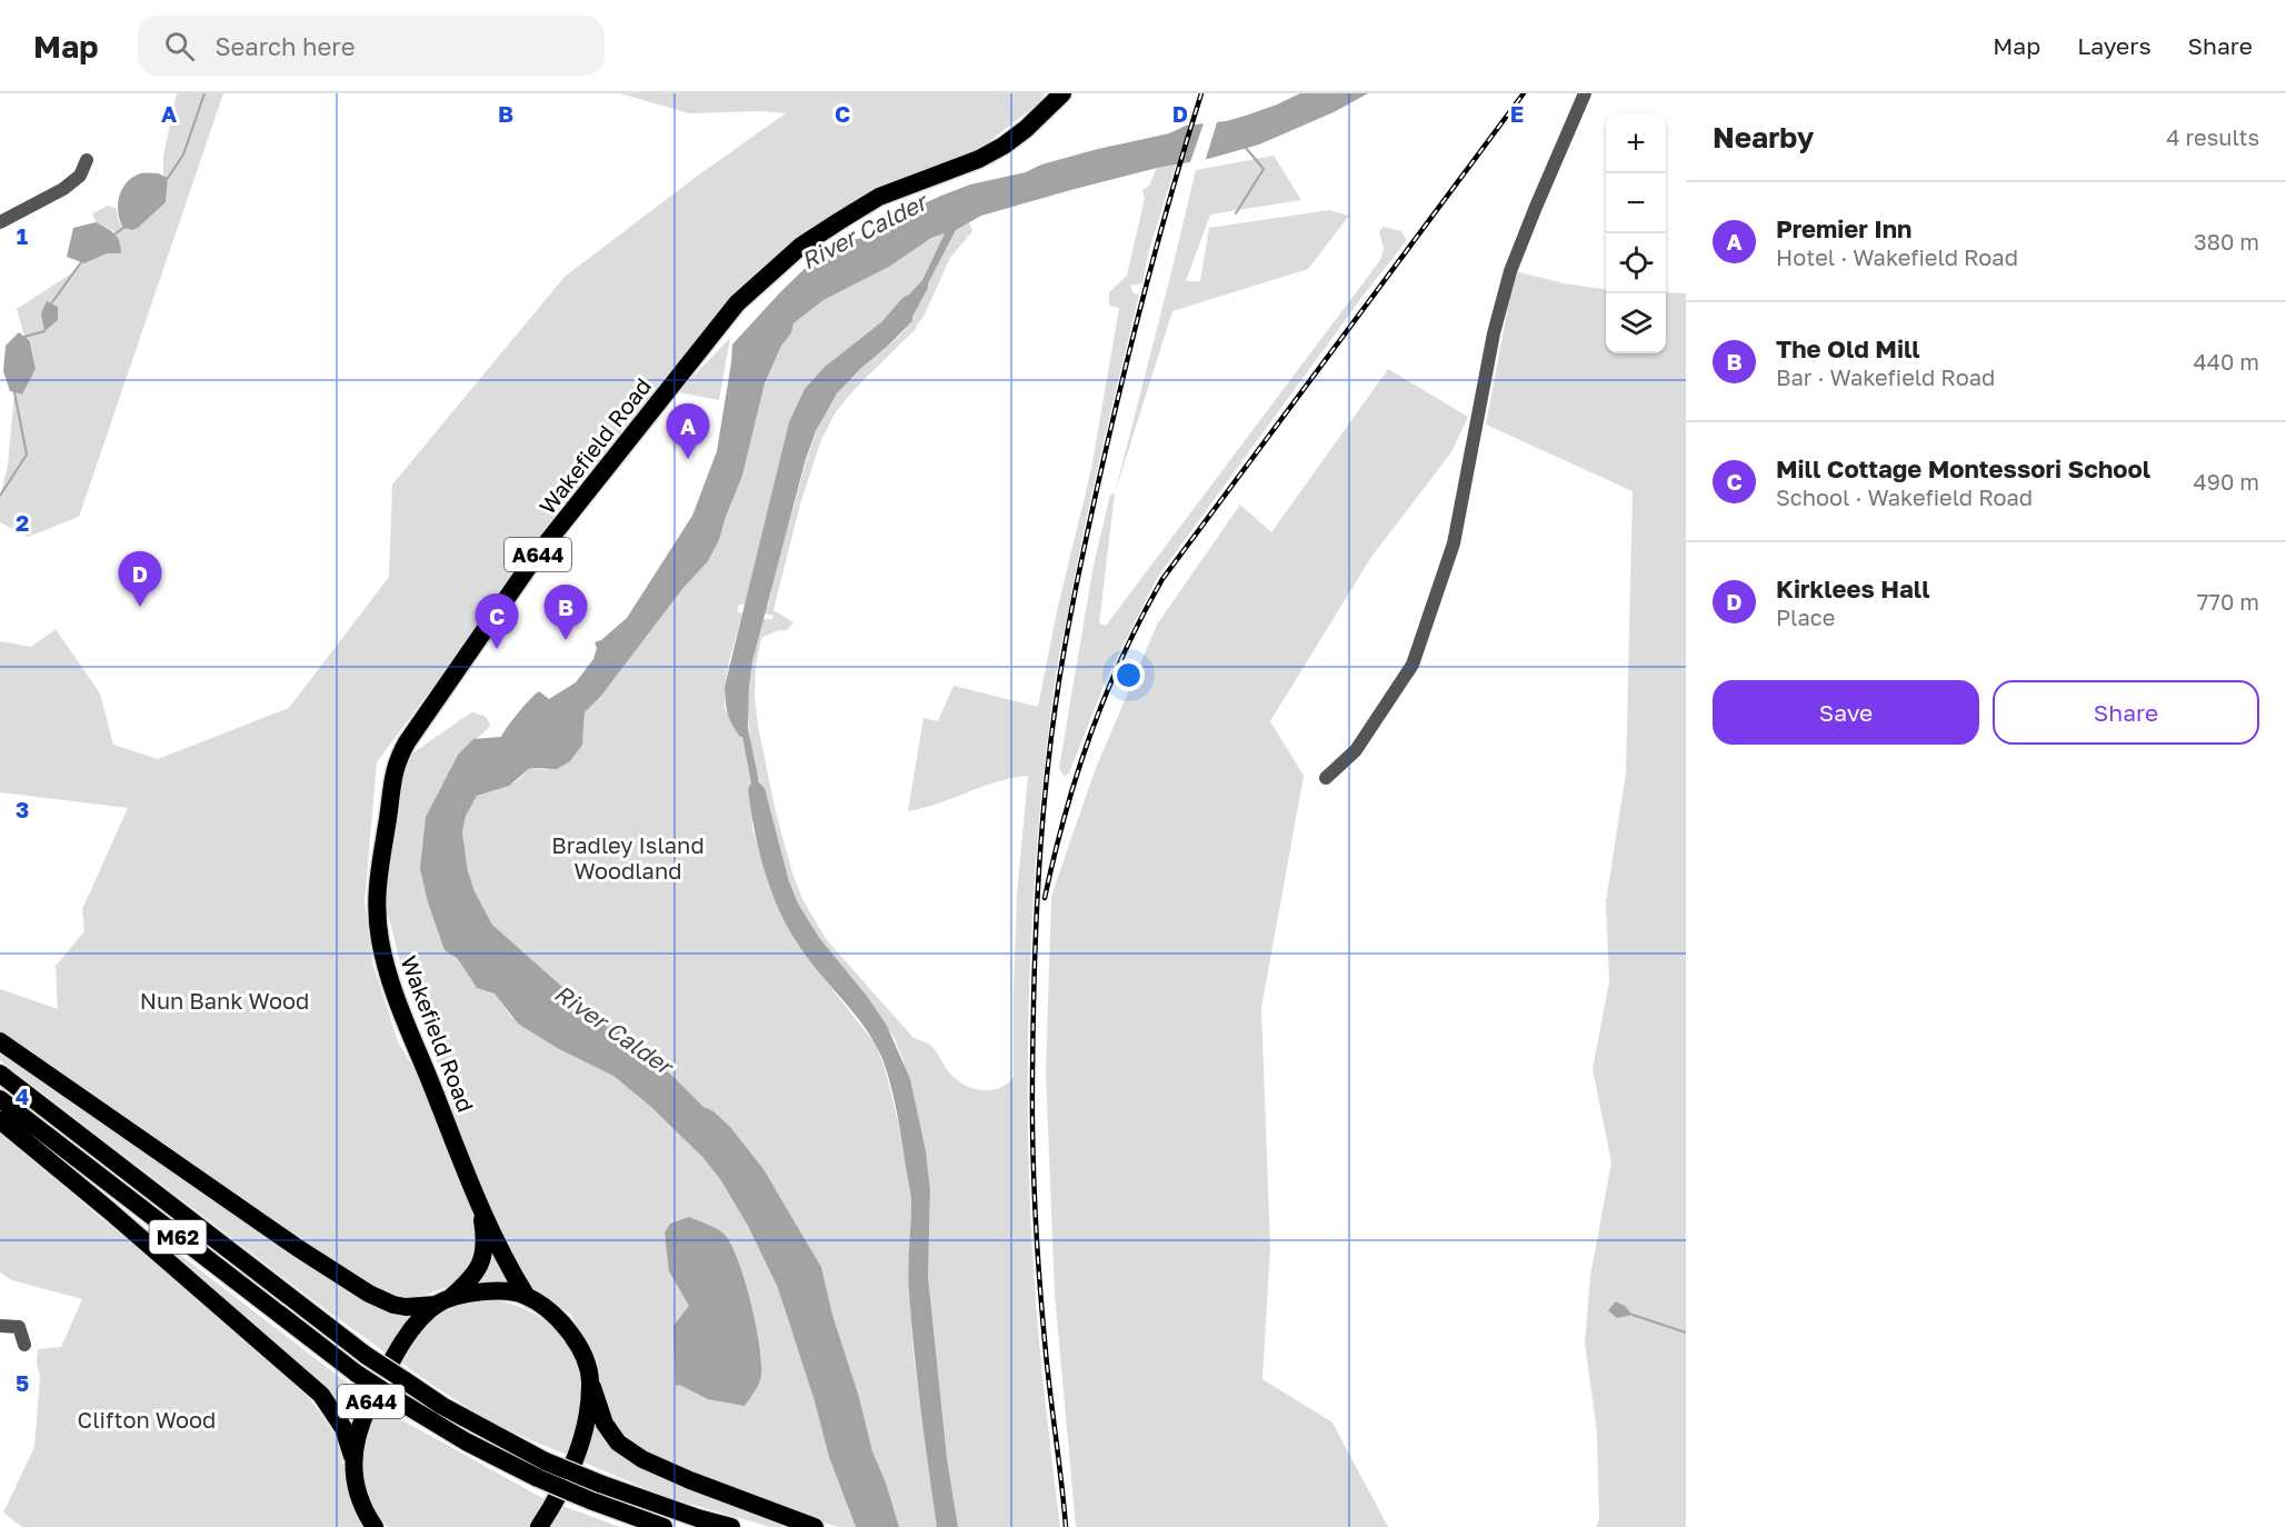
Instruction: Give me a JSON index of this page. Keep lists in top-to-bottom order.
{
  "streets": {
    "highway": ["Wakefield Road", "A644", "M62"]
  },
  "crossings": [
    ["Wakefield Road", "A644"]
  ],
  "water": ["River Calder"],
  "parks": ["Bradley Island Woodland", "Nun Bank Wood", "Clifton Wood"],
  "page": {
    "header": "Map",
    "search": "Search here",
    "nav": ["Map", "Layers", "Share"],
    "heading": ["Nearby", "4 results"],
    "map_buttons": ["+", "−"],
    "list": [
      {
        "mark": "A",
        "name": "Premier Inn",
        "note": "Hotel · Wakefield Road",
        "value": "380 m"
      },
      {
        "mark": "B",
        "name": "The Old Mill",
        "note": "Bar · Wakefield Road",
        "value": "440 m"
      },
      {
        "mark": "C",
        "name": "Mill Cottage Montessori School",
        "note": "School · Wakefield Road",
        "value": "490 m"
      },
      {
        "mark": "D",
        "name": "Kirklees Hall",
        "note": "Place",
        "value": "770 m"
      }
    ],
    "pins": [
      "A",
      "D",
      "B",
      "C"
    ],
    "buttons": ["Save", "Share"]
  },
  "grid": {
    "columns": [
      "A",
      "B",
      "C",
      "D",
      "E"
    ],
    "rows": [
      "1",
      "2",
      "3",
      "4",
      "5"
    ]
  }
}
